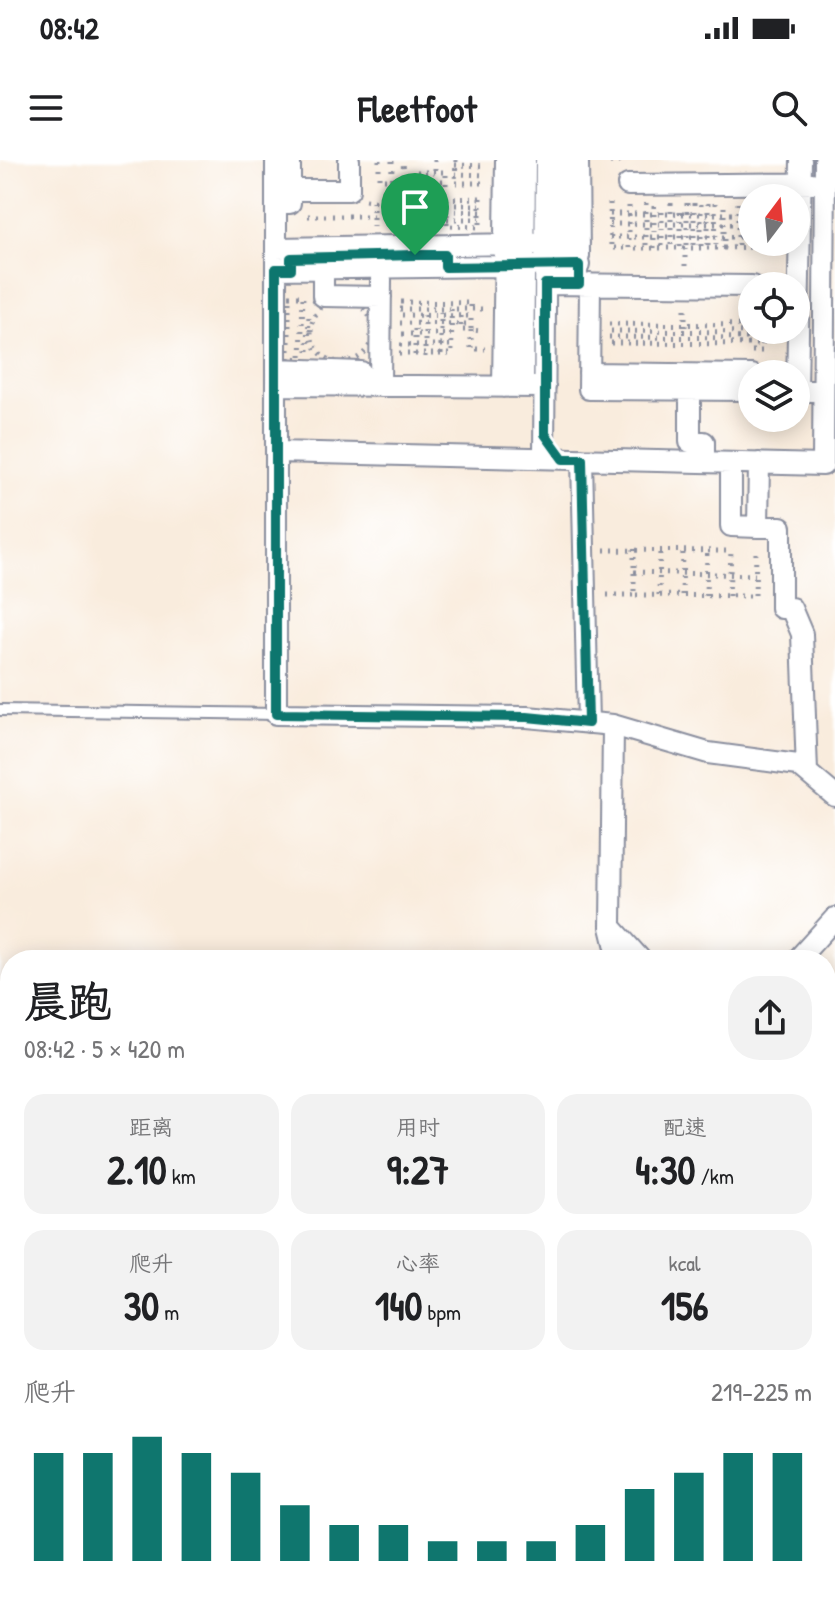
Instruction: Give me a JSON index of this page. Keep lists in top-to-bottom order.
{
  "north": "top",
  "page": {
    "status": "08:42",
    "header": "Fleetfoot",
    "heading": ["晨跑", "08:42 · 5 × 420 m"],
    "stats": [
      ["距离", "2.10 km"],
      ["用时", "9:27"],
      ["配速", "4:30 /km"],
      ["爬升", "30 m"],
      ["心率", "140 bpm"],
      ["kcal", "156"]
    ],
    "chart": ["爬升", "219–225 m"]
  }
}
